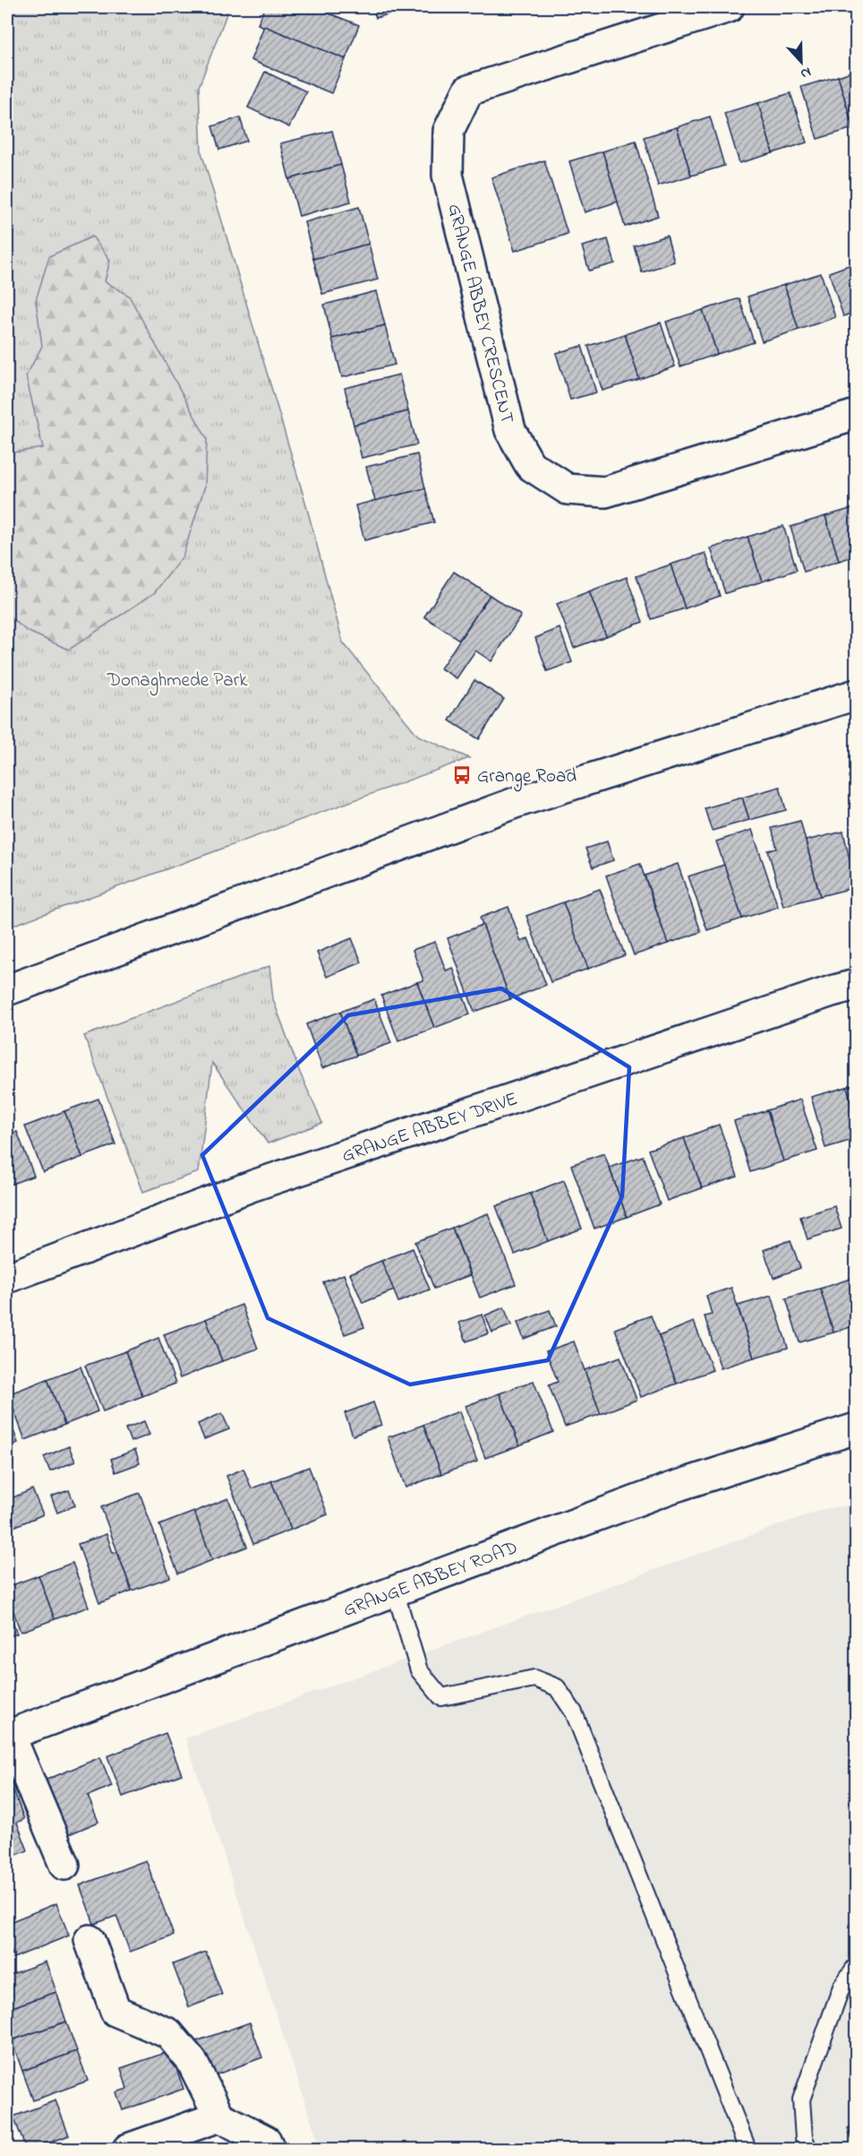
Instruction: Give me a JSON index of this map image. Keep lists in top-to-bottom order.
{
  "streets": {
    "street": ["GRANGE ABBEY CRESCENT", "GRANGE ABBEY DRIVE", "GRANGE ABBEY ROAD"]
  },
  "parks": ["Donaghmede Park"],
  "places": {
    "bus stop": ["Grange Road"]
  },
  "north": "bottom"
}
